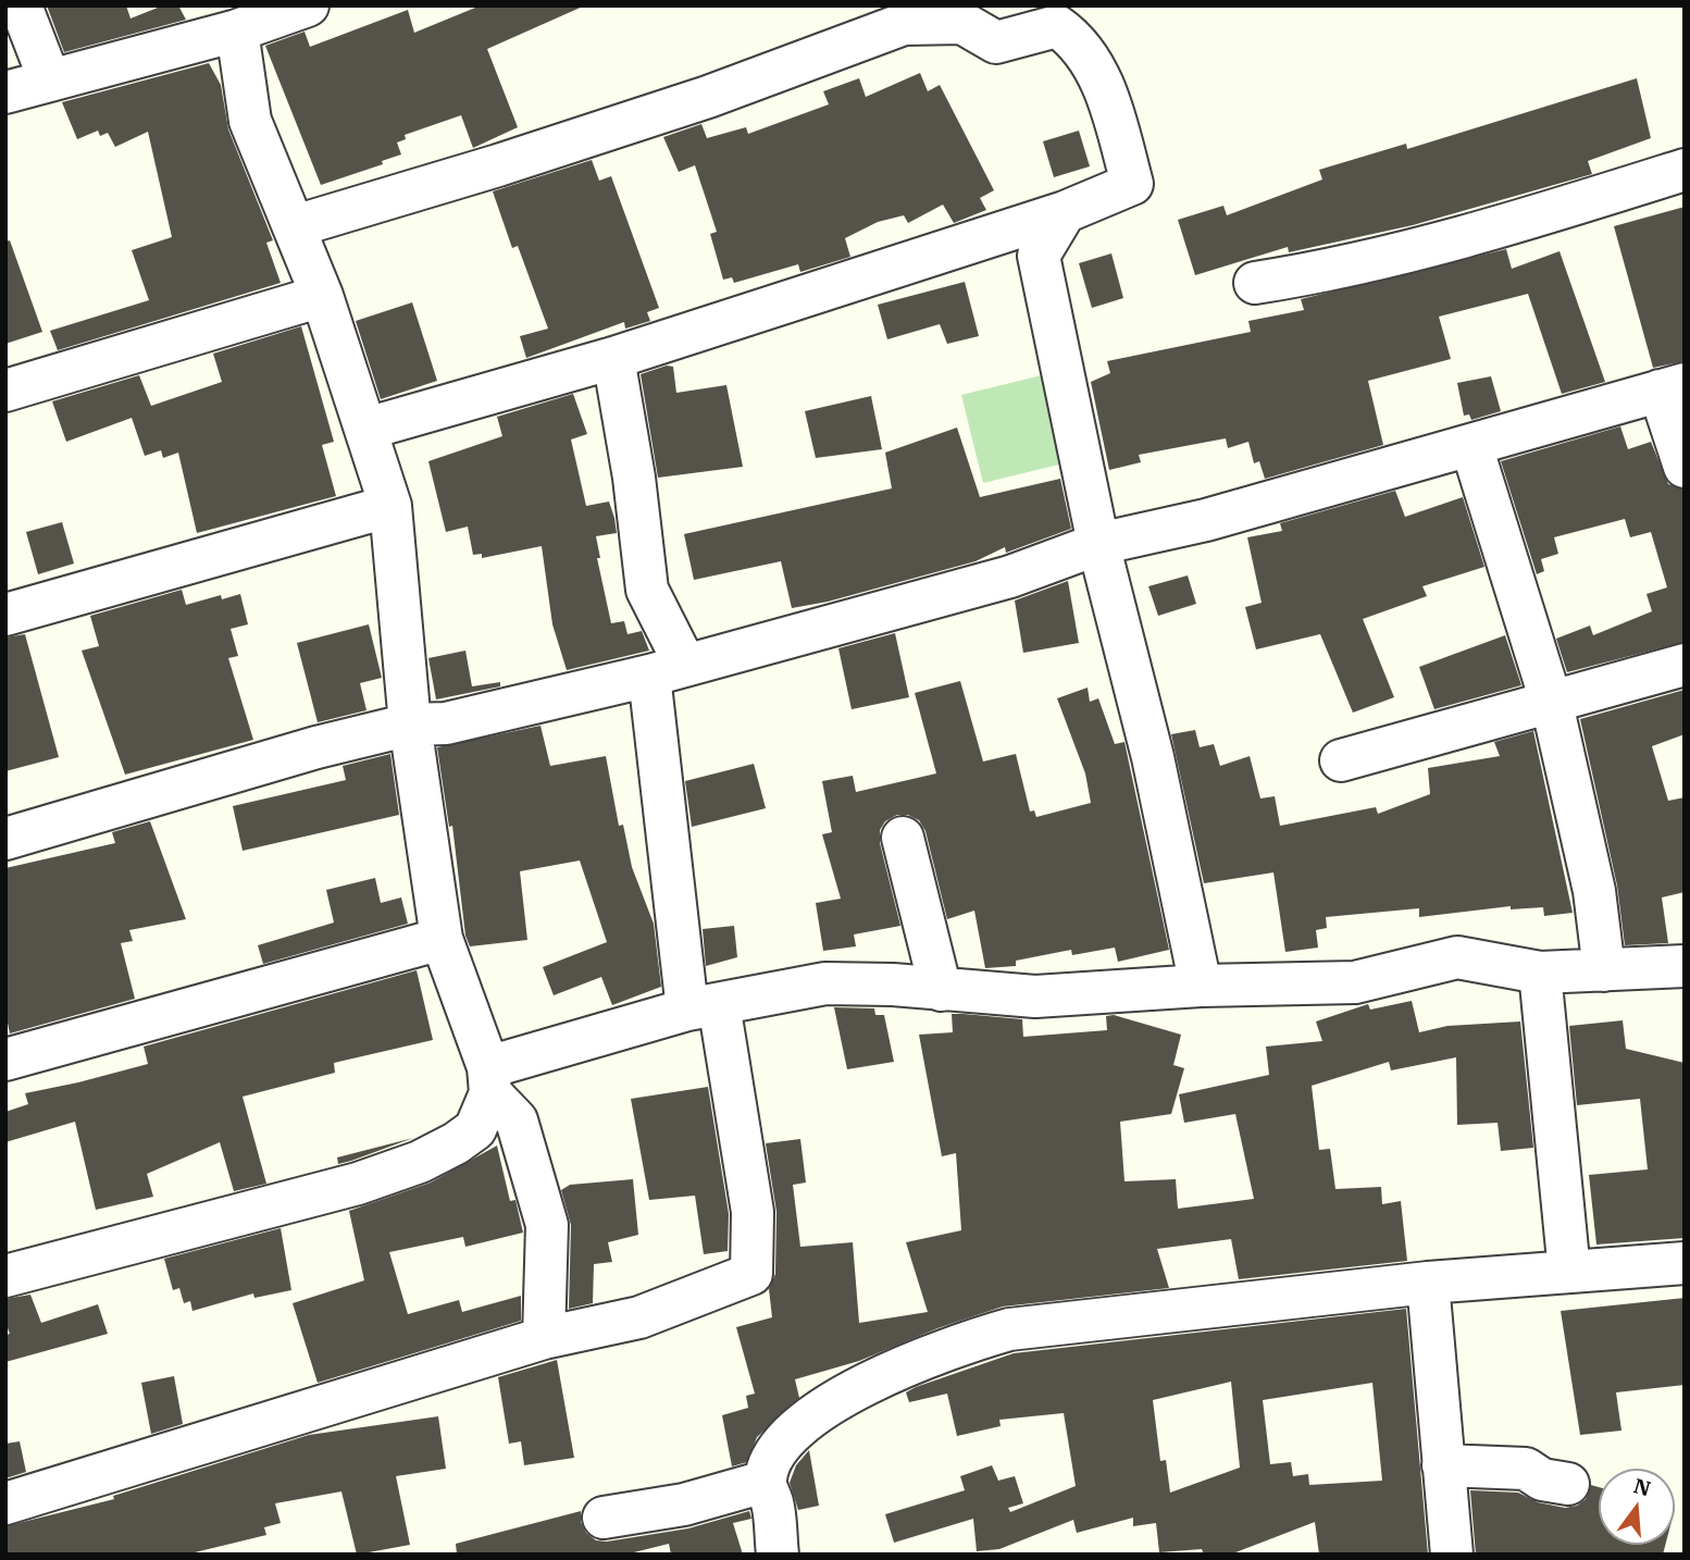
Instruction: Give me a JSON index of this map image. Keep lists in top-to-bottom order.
{
  "north": "top"
}
